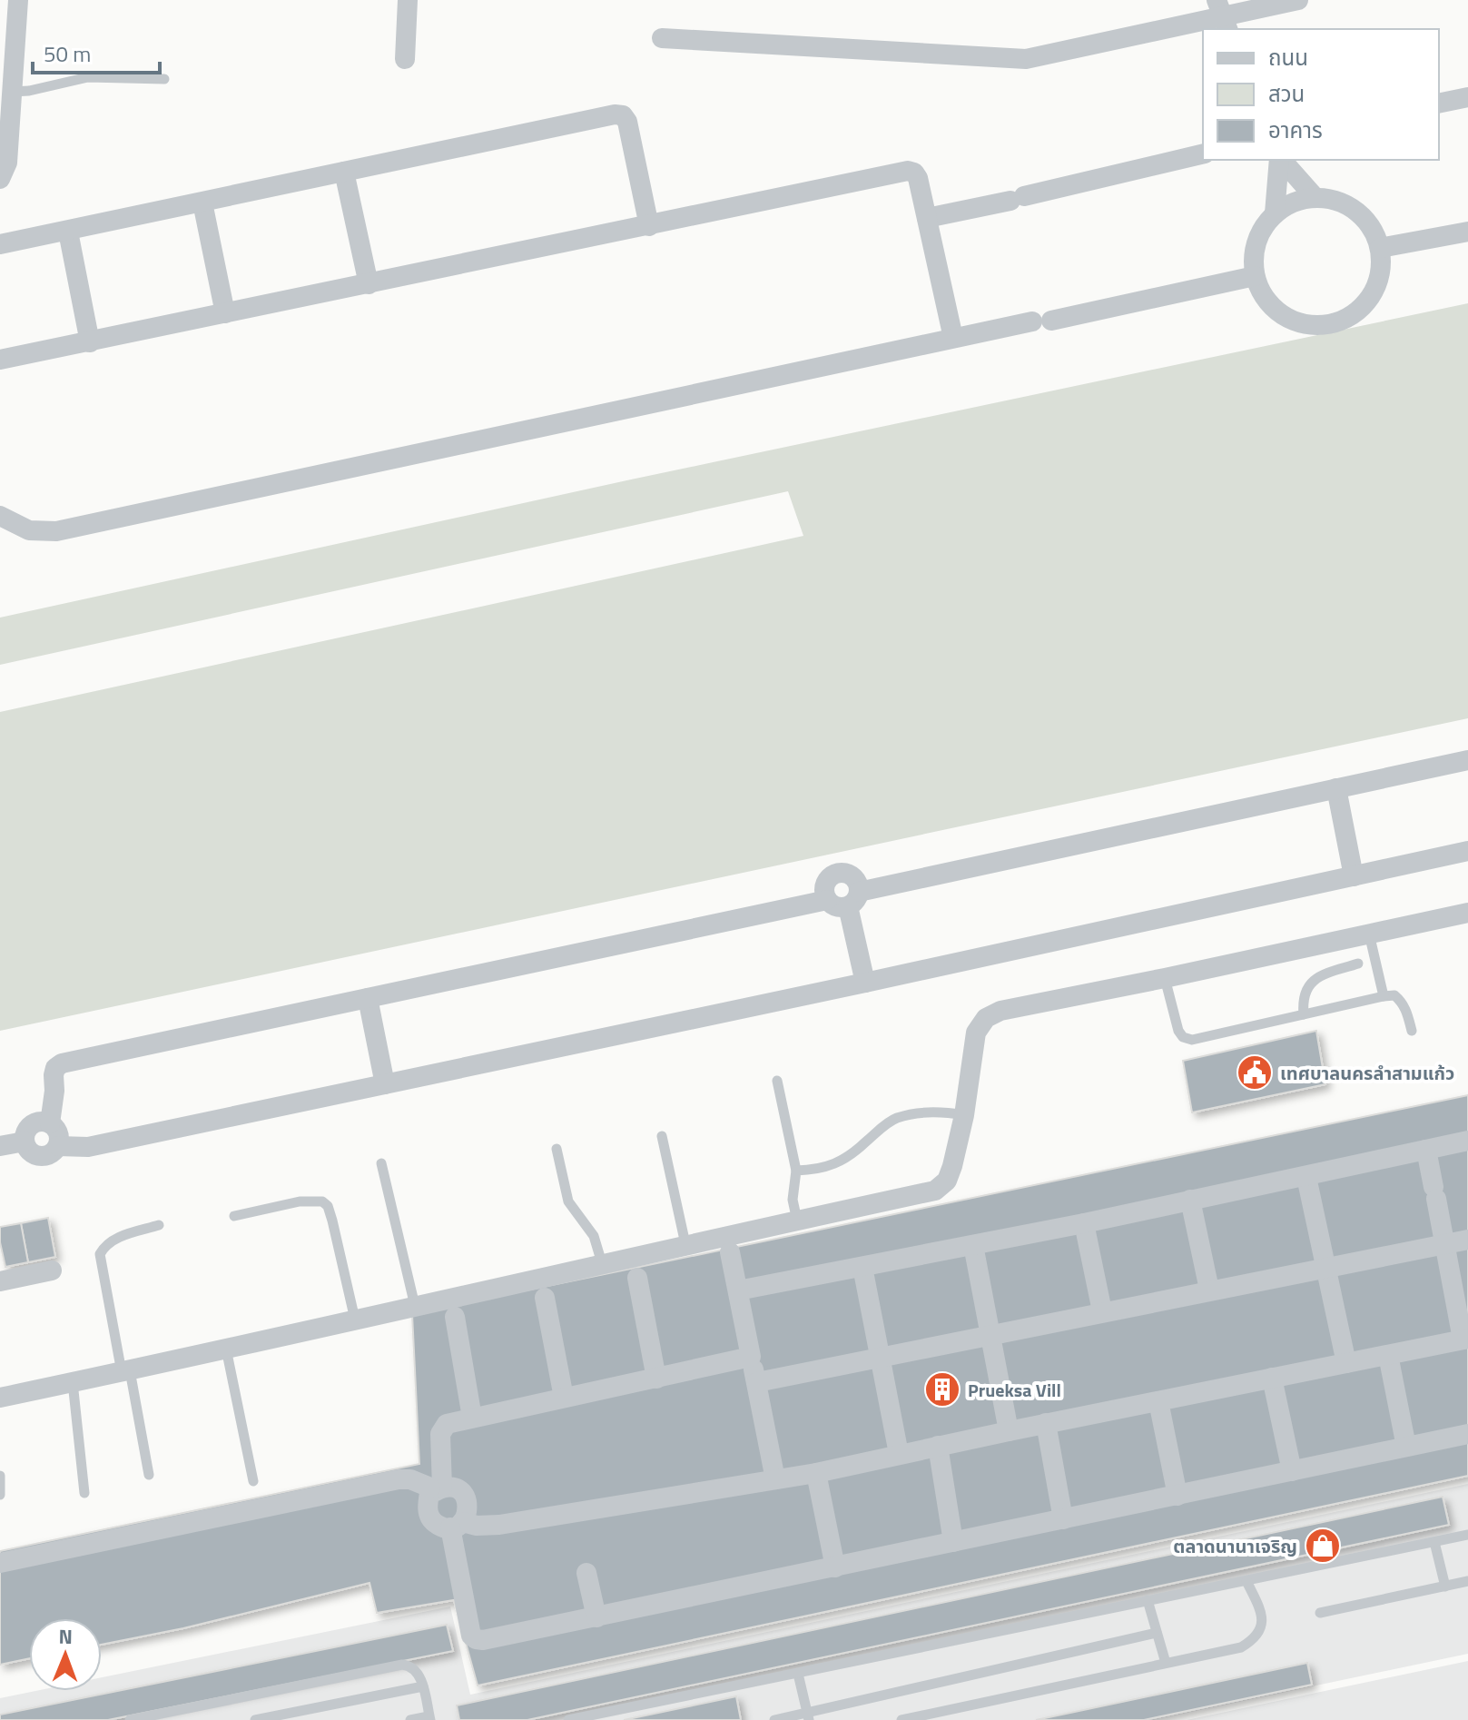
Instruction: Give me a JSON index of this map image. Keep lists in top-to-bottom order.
{
  "places": {
    "public building": ["เทศบาลนครลำสามแก้ว"],
    "building": ["Prueksa Vill"],
    "shop": ["ตลาดนานาเจริญ"]
  },
  "legend": ["ถนน", "สวน", "อาคาร"],
  "scale_bar": "50 m",
  "north": "top"
}
